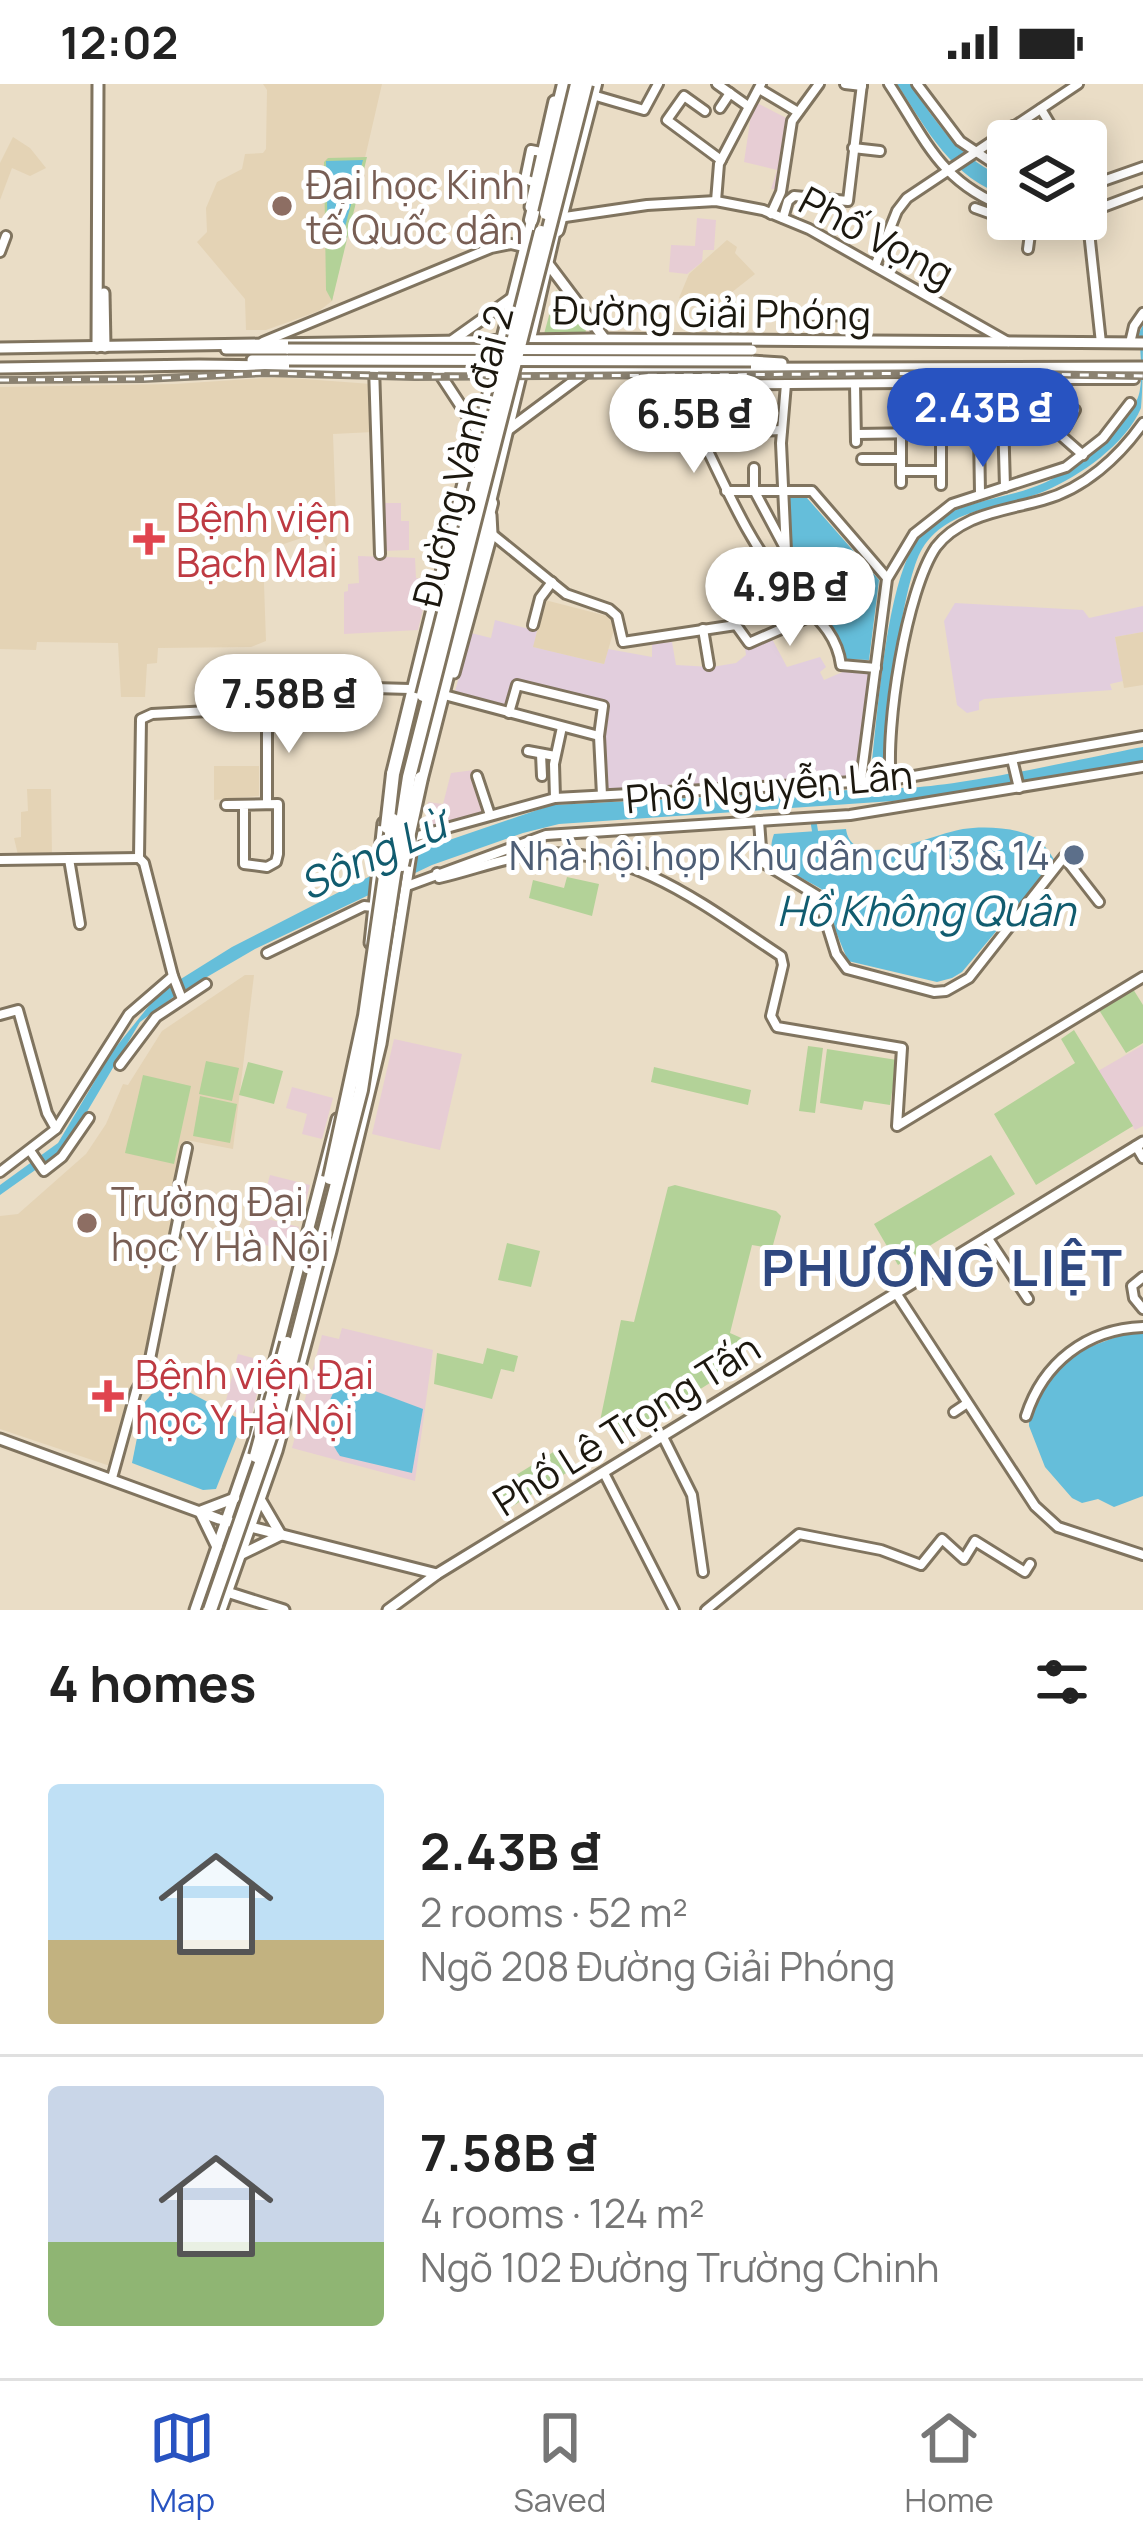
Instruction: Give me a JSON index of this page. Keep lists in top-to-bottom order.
{
  "streets": {
    "highway": ["Đường Vành đai 2"],
    "main road": ["Đường Giải Phóng", "Phố Lê Trọng Tấn"],
    "street": ["Phố Vọng", "Phố Nguyễn Lân"]
  },
  "crossings": [
    ["Phố Vọng", "Đường Giải Phóng"]
  ],
  "districts": ["PHƯƠNG LIỆT"],
  "water": ["Sông Lừ", "Hồ Không Quân"],
  "places": {
    "other": ["Đại học Kinh tế Quốc dân", "Nhà hội họp Khu dân cư 13 & 14", "Trường Đại học Y Hà Nội"],
    "health": ["Bệnh viện Bạch Mai", "Bệnh viện Đại học Y Hà Nội"]
  },
  "page": {
    "status": "12:02",
    "price": [
      "2.43B ₫",
      "6.5B ₫",
      "4.9B ₫",
      "7.58B ₫"
    ],
    "heading": "4 homes",
    "list": [
      {
        "name": "2.43B ₫",
        "note": "2 rooms · 52 m² · Ngõ 208 Đường Giải Phóng"
      },
      {
        "name": "7.58B ₫",
        "note": "4 rooms · 124 m² · Ngõ 102 Đường Trường Chinh"
      }
    ],
    "tabs": ["Map", "Saved", "Home"]
  }
}
